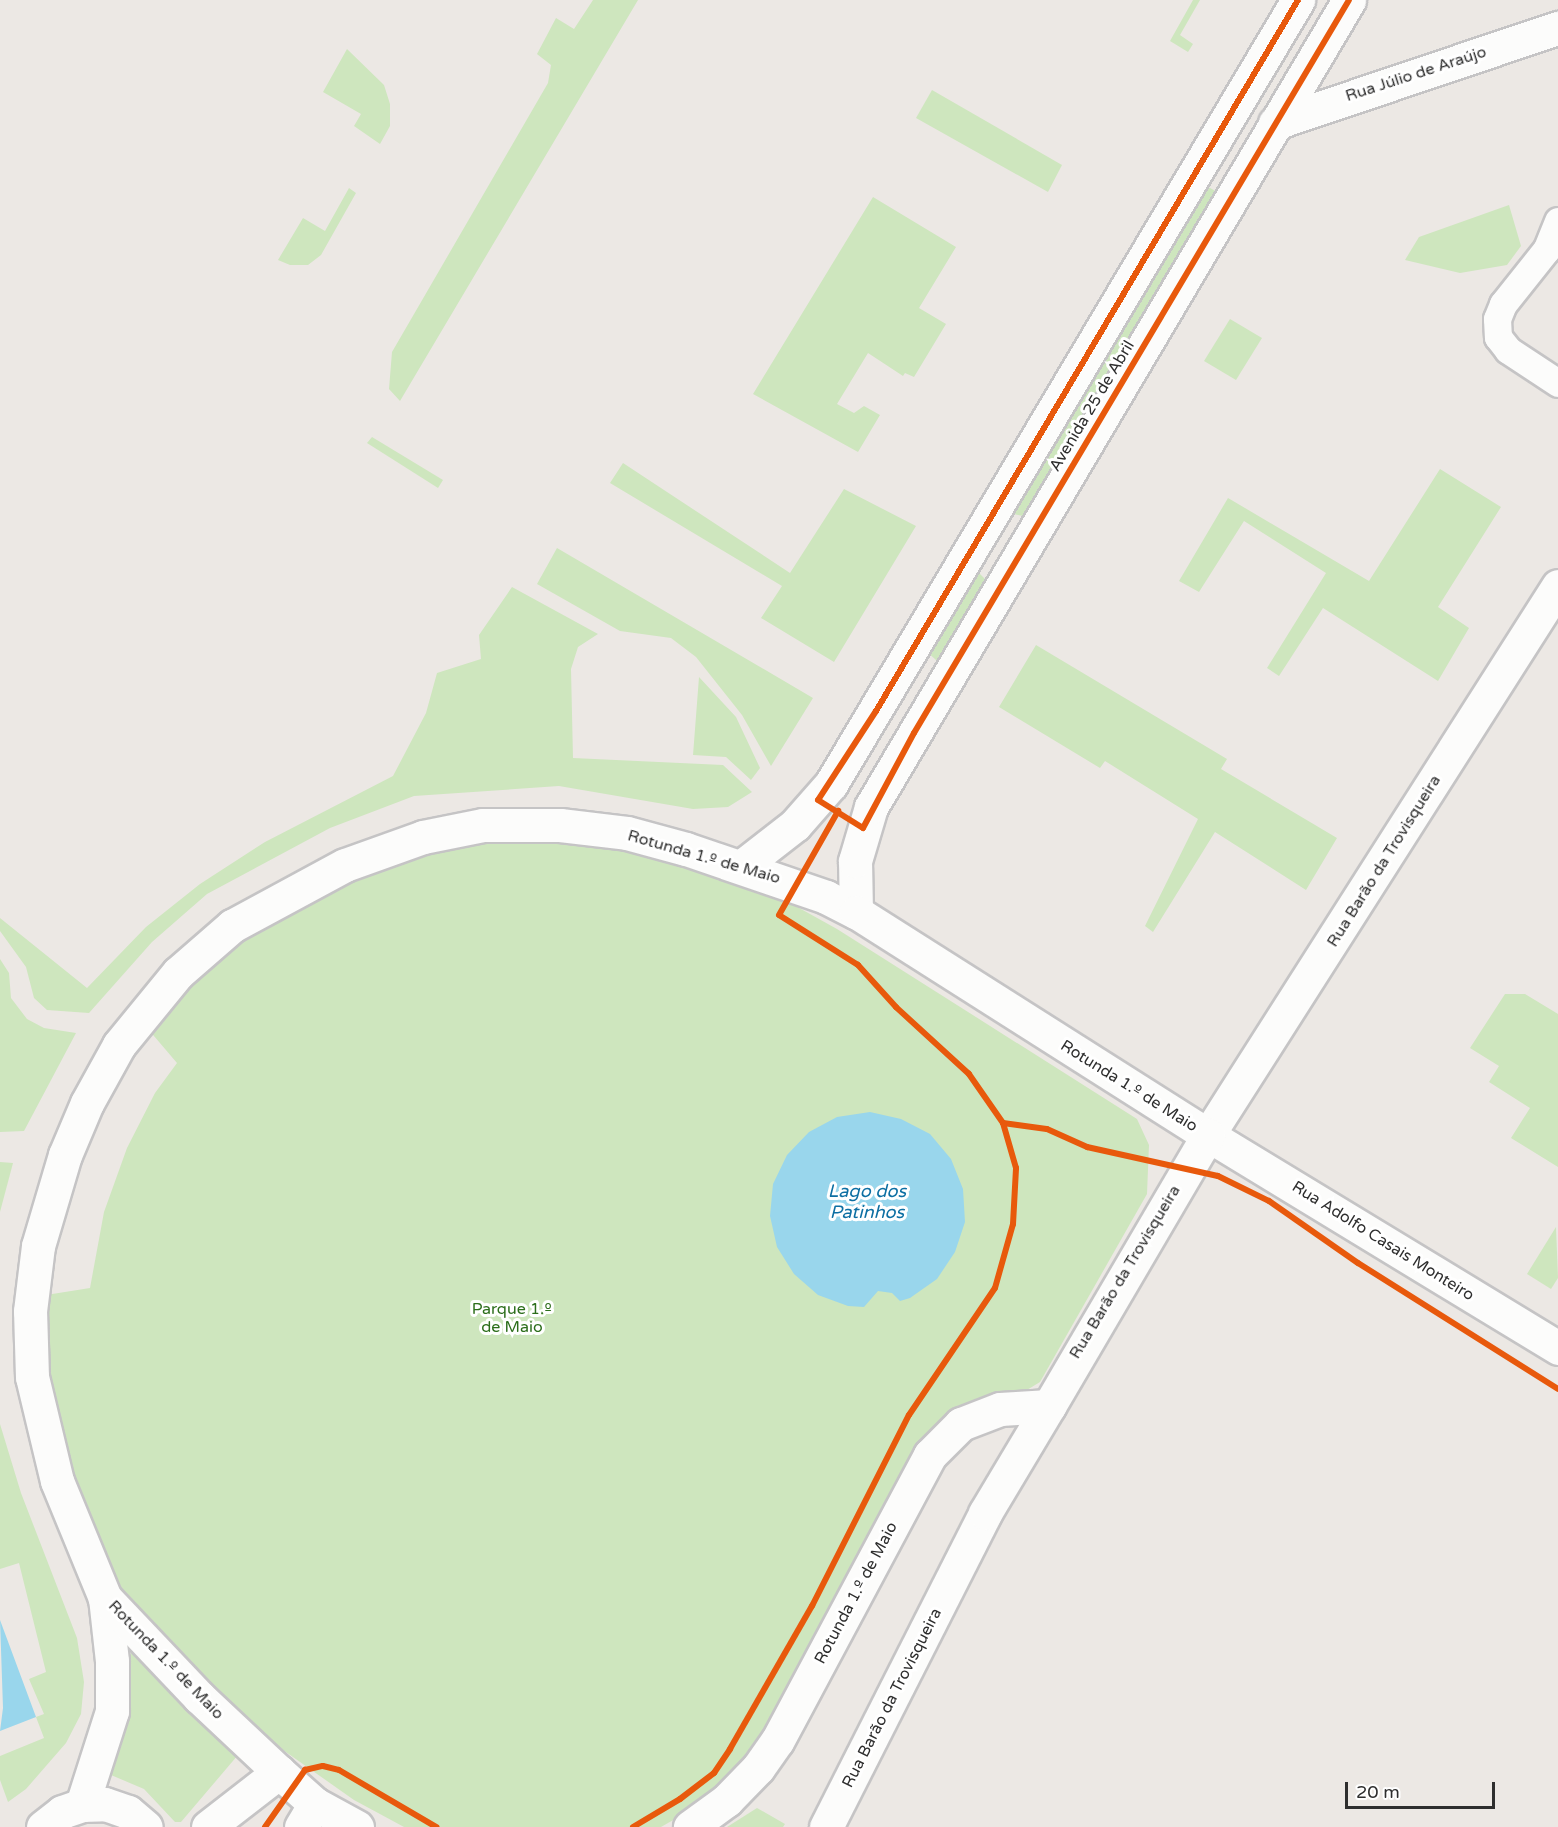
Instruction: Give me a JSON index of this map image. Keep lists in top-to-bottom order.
{
  "streets": {
    "main road": [
      "Rua Júlio de Araújo",
      "Avenida 25 de Abril",
      "Rotunda 1.º de Maio",
      "Rua Barão da Trovisqueira",
      "Rua Adolfo Casais Monteiro"
    ]
  },
  "crossings": [
    ["Rua Júlio de Araújo", "Avenida 25 de Abril"],
    ["Avenida 25 de Abril", "Rotunda 1.º de Maio"],
    ["Rotunda 1.º de Maio", "Rua Barão da Trovisqueira"],
    ["Rotunda 1.º de Maio", "Rua Adolfo Casais Monteiro"],
    ["Rua Barão da Trovisqueira", "Rua Adolfo Casais Monteiro"]
  ],
  "water": ["Lago dos Patinhos"],
  "parks": ["Parque 1.º de Maio"],
  "scale_bar": "20 m"
}
